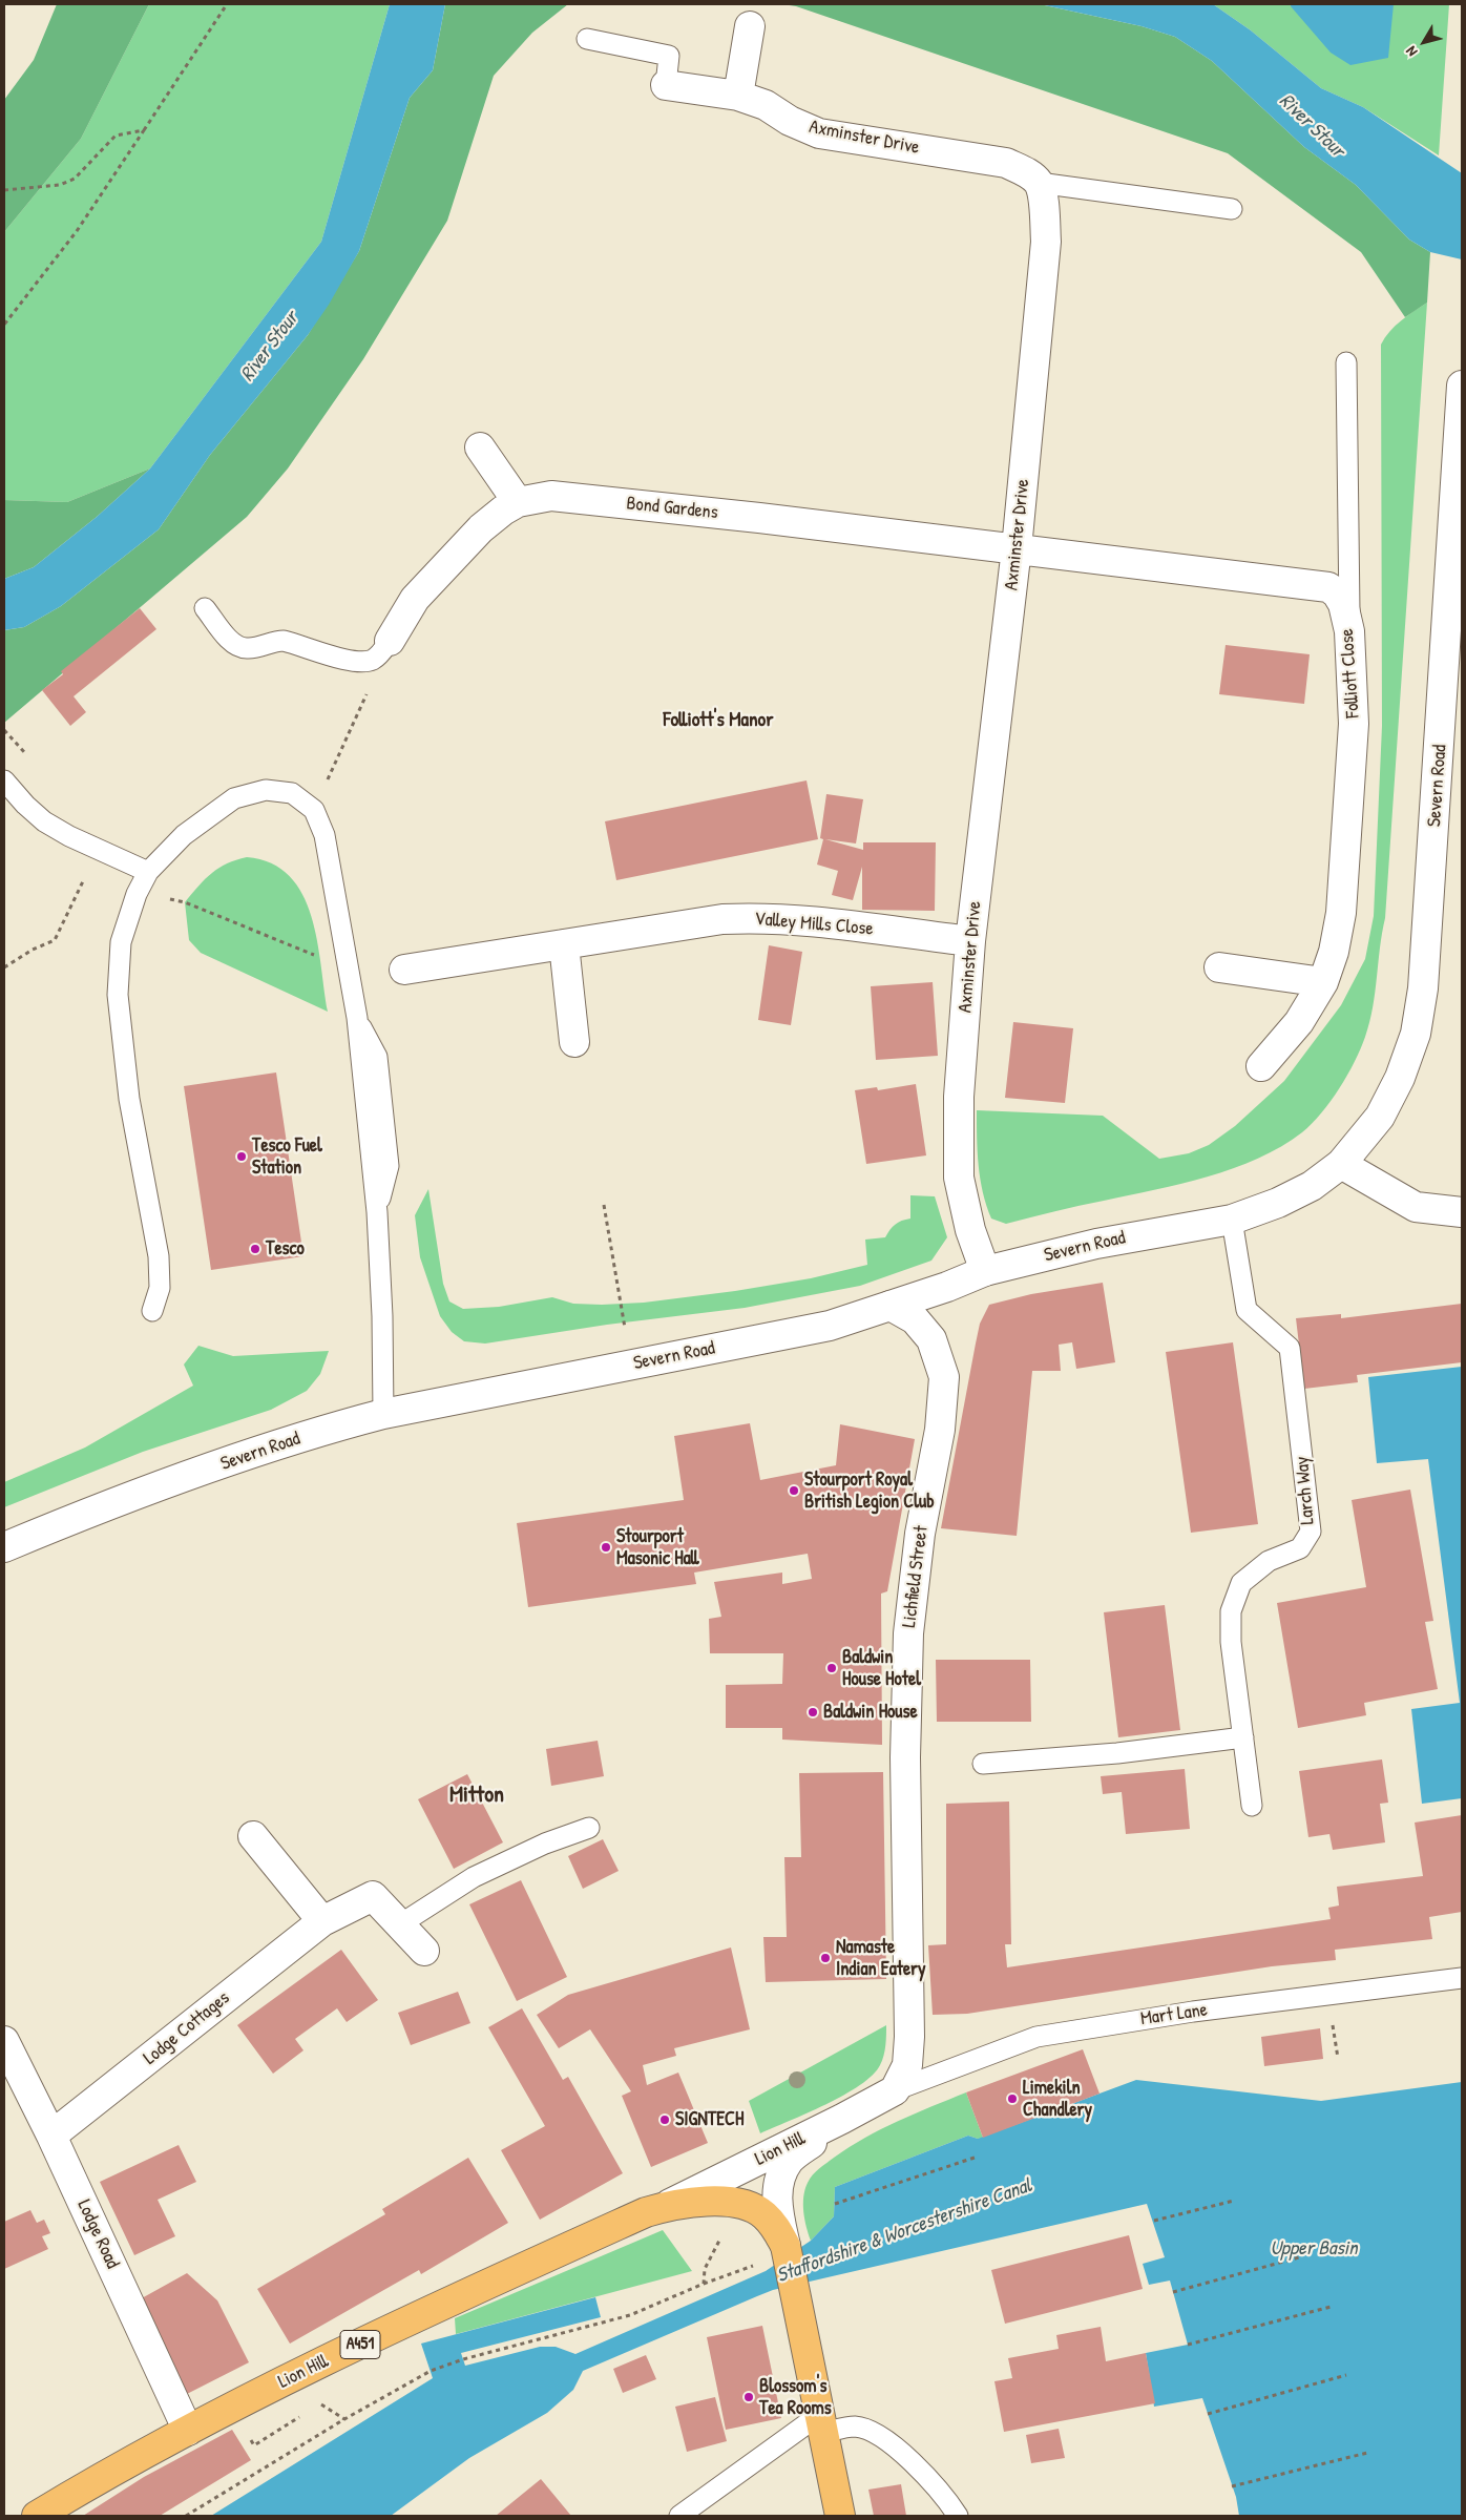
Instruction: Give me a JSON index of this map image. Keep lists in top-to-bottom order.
{
  "streets": {
    "main road": ["Lion Hill", "A451"],
    "street": [
      "Axminster Drive",
      "Bond Gardens",
      "Folliott Close",
      "Severn Road",
      "Valley Mills Close",
      "Lichfield Street",
      "Lodge Cottages",
      "Lodge Road"
    ],
    "lane": ["Larch Way", "Mart Lane"]
  },
  "crossings": [
    ["Axminster Drive", "Bond Gardens"],
    ["Axminster Drive", "Folliott Close"],
    ["Axminster Drive", "Severn Road"],
    ["Axminster Drive", "Valley Mills Close"],
    ["Bond Gardens", "Folliott Close"],
    ["Severn Road", "Larch Way"],
    ["Severn Road", "Lichfield Street"],
    ["Lichfield Street", "Mart Lane"],
    ["Lichfield Street", "Lion Hill"],
    ["Mart Lane", "Lion Hill"],
    ["Lodge Cottages", "Lodge Road"],
    ["Lion Hill", "Lodge Road"]
  ],
  "districts": ["Folliott's Manor", "Mitton"],
  "water": ["River Stour", "Staffordshire & Worcestershire Canal", "Upper Basin"],
  "places": [
    "Tesco Fuel Station",
    "Tesco",
    "Stourport Royal British Legion Club",
    "Stourport Masonic Hall",
    "Baldwin House Hotel",
    "Baldwin House",
    "Namaste Indian Eatery",
    "Limekiln Chandlery",
    "SIGNTECH",
    "Blossom's Tea Rooms"
  ],
  "north": "bottom left"
}
